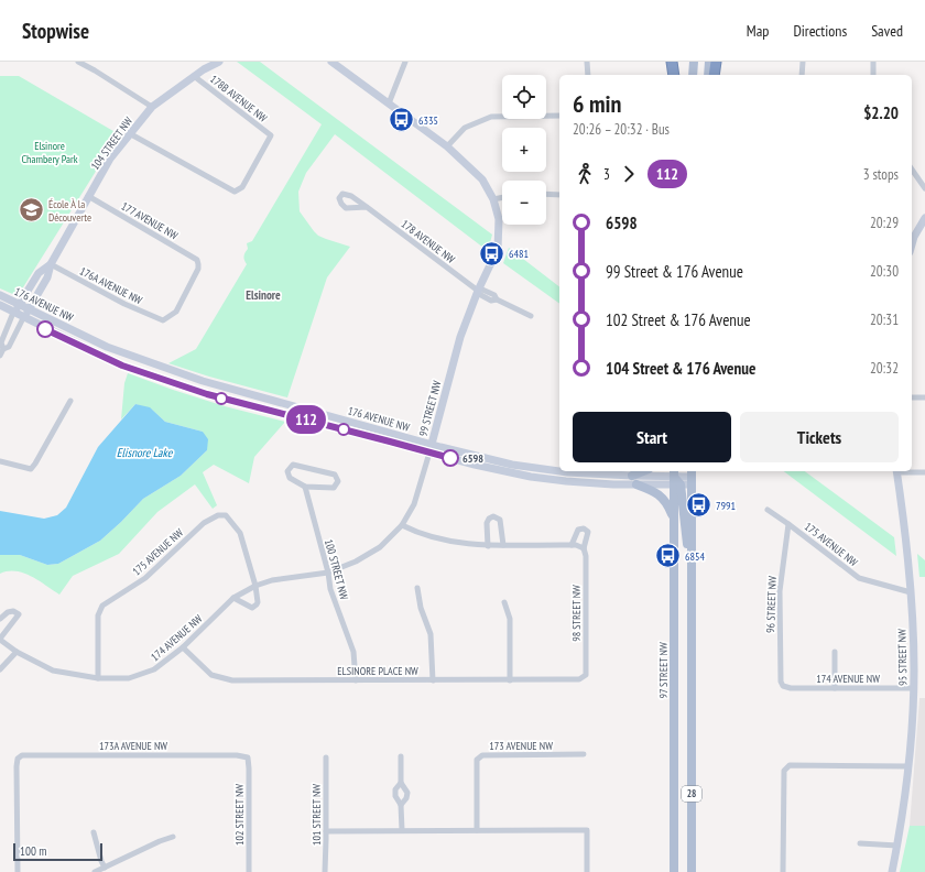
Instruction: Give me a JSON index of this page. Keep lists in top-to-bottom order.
{
  "streets": {
    "main road": ["97 STREET NW", "28"],
    "street": [
      "178B AVENUE NW",
      "104 STREET NW",
      "177 AVENUE NW",
      "178 AVENUE NW",
      "176A AVENUE NW",
      "176 AVENUE NW",
      "99 STREET NW",
      "175 AVENUE NW",
      "100 STREET NW",
      "96 STREET NW",
      "98 STREET NW",
      "174 AVENUE NW",
      "95 STREET NW",
      "ELSINORE PLACE NW",
      "173A AVENUE NW",
      "173 AVENUE NW",
      "102 STREET NW",
      "101 STREET NW"
    ]
  },
  "crossings": [
    ["178B AVENUE NW", "104 STREET NW"],
    ["104 STREET NW", "177 AVENUE NW"],
    ["104 STREET NW", "176A AVENUE NW"],
    ["104 STREET NW", "176 AVENUE NW"],
    ["177 AVENUE NW", "176A AVENUE NW"],
    ["178 AVENUE NW", "99 STREET NW"],
    ["176 AVENUE NW", "99 STREET NW"],
    ["176 AVENUE NW", "97 STREET NW"],
    ["99 STREET NW", "174 AVENUE NW"],
    ["175 AVENUE NW", "96 STREET NW"],
    ["175 AVENUE NW", "174 AVENUE NW"],
    ["175 AVENUE NW", "95 STREET NW"],
    ["100 STREET NW", "174 AVENUE NW"],
    ["100 STREET NW", "ELSINORE PLACE NW"],
    ["96 STREET NW", "174 AVENUE NW"],
    ["98 STREET NW", "ELSINORE PLACE NW"],
    ["174 AVENUE NW", "95 STREET NW"],
    ["174 AVENUE NW", "ELSINORE PLACE NW"],
    ["173A AVENUE NW", "102 STREET NW"]
  ],
  "districts": ["Elsinore"],
  "water": ["Elisnore Lake"],
  "parks": ["Elsinore Chambery Park"],
  "places": {
    "bus stop": [
      "6335",
      "6481",
      "7991",
      "6854"
    ],
    "school or university": ["École À la Découverte"],
    "other": ["6598"]
  },
  "lines": ["bus line 112"],
  "scale_bar": "100 m",
  "page": {
    "header": "Stopwise",
    "nav": ["Map", "Directions", "Saved"],
    "on_map": "112",
    "map_buttons": ["+", "−"],
    "heading": ["6 min", "20:26 – 20:32 · Bus", "$2.20"],
    "legs": ["3", "112", "3 stops"],
    "list": [
      {
        "name": "6598",
        "value": "20:29"
      },
      {
        "name": "99 Street & 176 Avenue",
        "value": "20:30"
      },
      {
        "name": "102 Street & 176 Avenue",
        "value": "20:31"
      },
      {
        "name": "104 Street & 176 Avenue",
        "value": "20:32"
      }
    ],
    "buttons": ["Start", "Tickets"],
    "scale": "100 m"
  }
}
